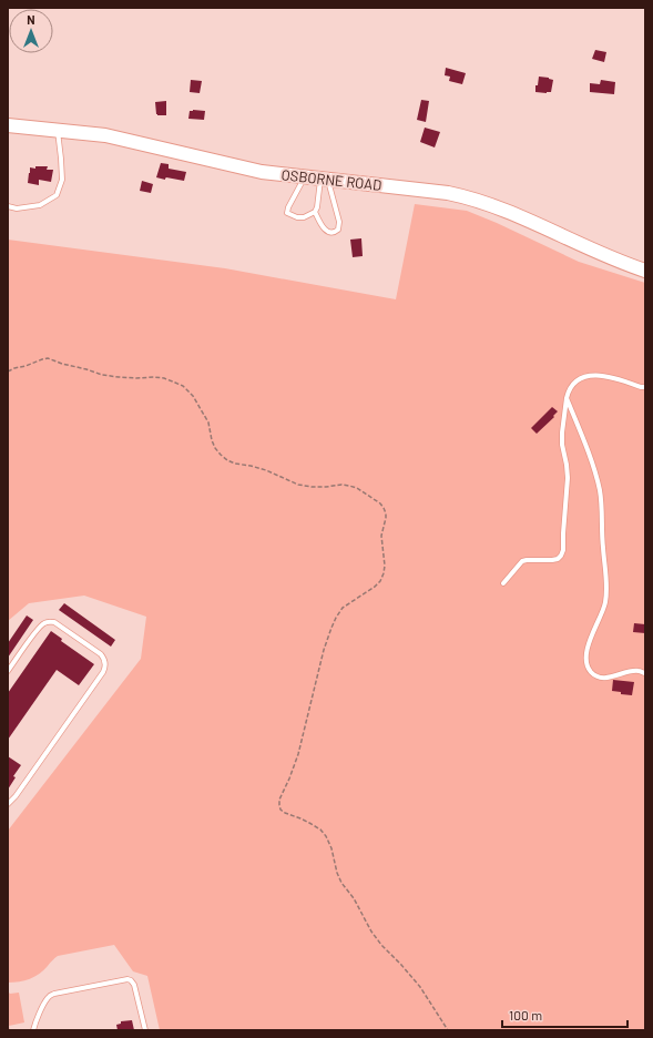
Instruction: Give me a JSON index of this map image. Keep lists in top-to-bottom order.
{
  "streets": {
    "street": ["OSBORNE ROAD"]
  },
  "scale_bar": "100 m",
  "north": "top"
}
